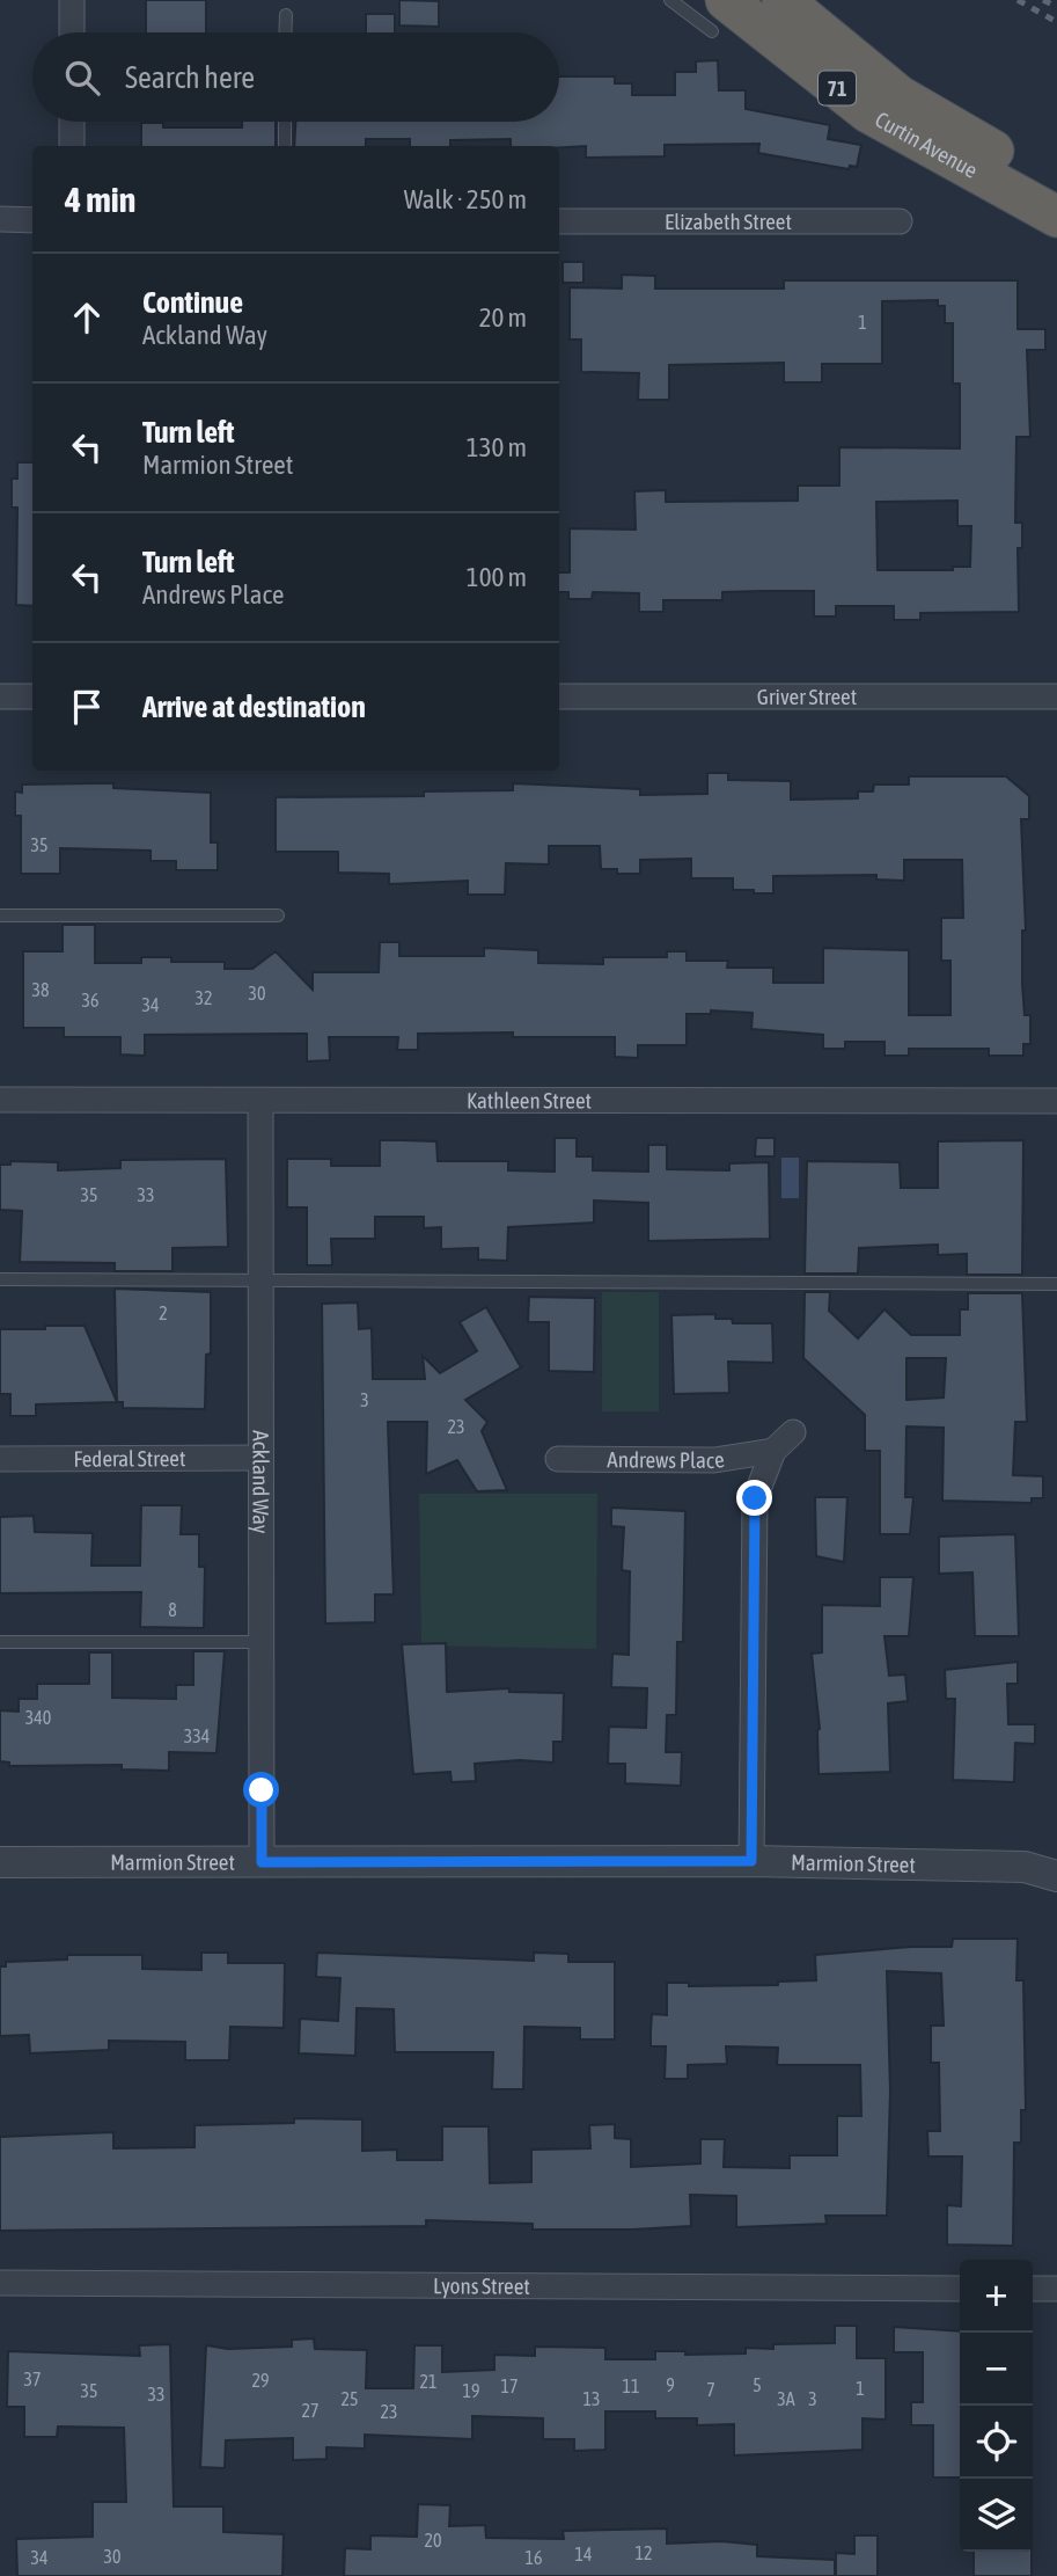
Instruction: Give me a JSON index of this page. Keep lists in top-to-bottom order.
{
  "streets": {
    "highway": ["71", "Curtin Avenue"],
    "street": [
      "Elizabeth Street",
      "Griver Street",
      "Kathleen Street",
      "Federal Street",
      "Andrews Place",
      "Ackland Way",
      "Marmion Street",
      "Lyons Street"
    ]
  },
  "crossings": [
    ["Kathleen Street", "Ackland Way"],
    ["Federal Street", "Ackland Way"],
    ["Ackland Way", "Marmion Street"]
  ],
  "house_numbers": [
    "1",
    "35",
    "38",
    "30",
    "32",
    "36",
    "34",
    "35",
    "33",
    "2",
    "3",
    "23",
    "8",
    "340",
    "334",
    "37",
    "29",
    "21",
    "9",
    "5",
    "17",
    "11",
    "1",
    "7",
    "35",
    "19",
    "33",
    "25",
    "13",
    "3A",
    "3",
    "27",
    "23",
    "20",
    "12",
    "14",
    "30",
    "34",
    "16"
  ],
  "page": {
    "search": "Search here",
    "heading": ["4 min", "Walk · 250 m"],
    "list": [
      ["Continue", "Ackland Way", "20 m"],
      ["Turn left", "Marmion Street", "130 m"],
      ["Turn left", "Andrews Place", "100 m"],
      "Arrive at destination"
    ],
    "map_buttons": ["+", "−"]
  }
}
